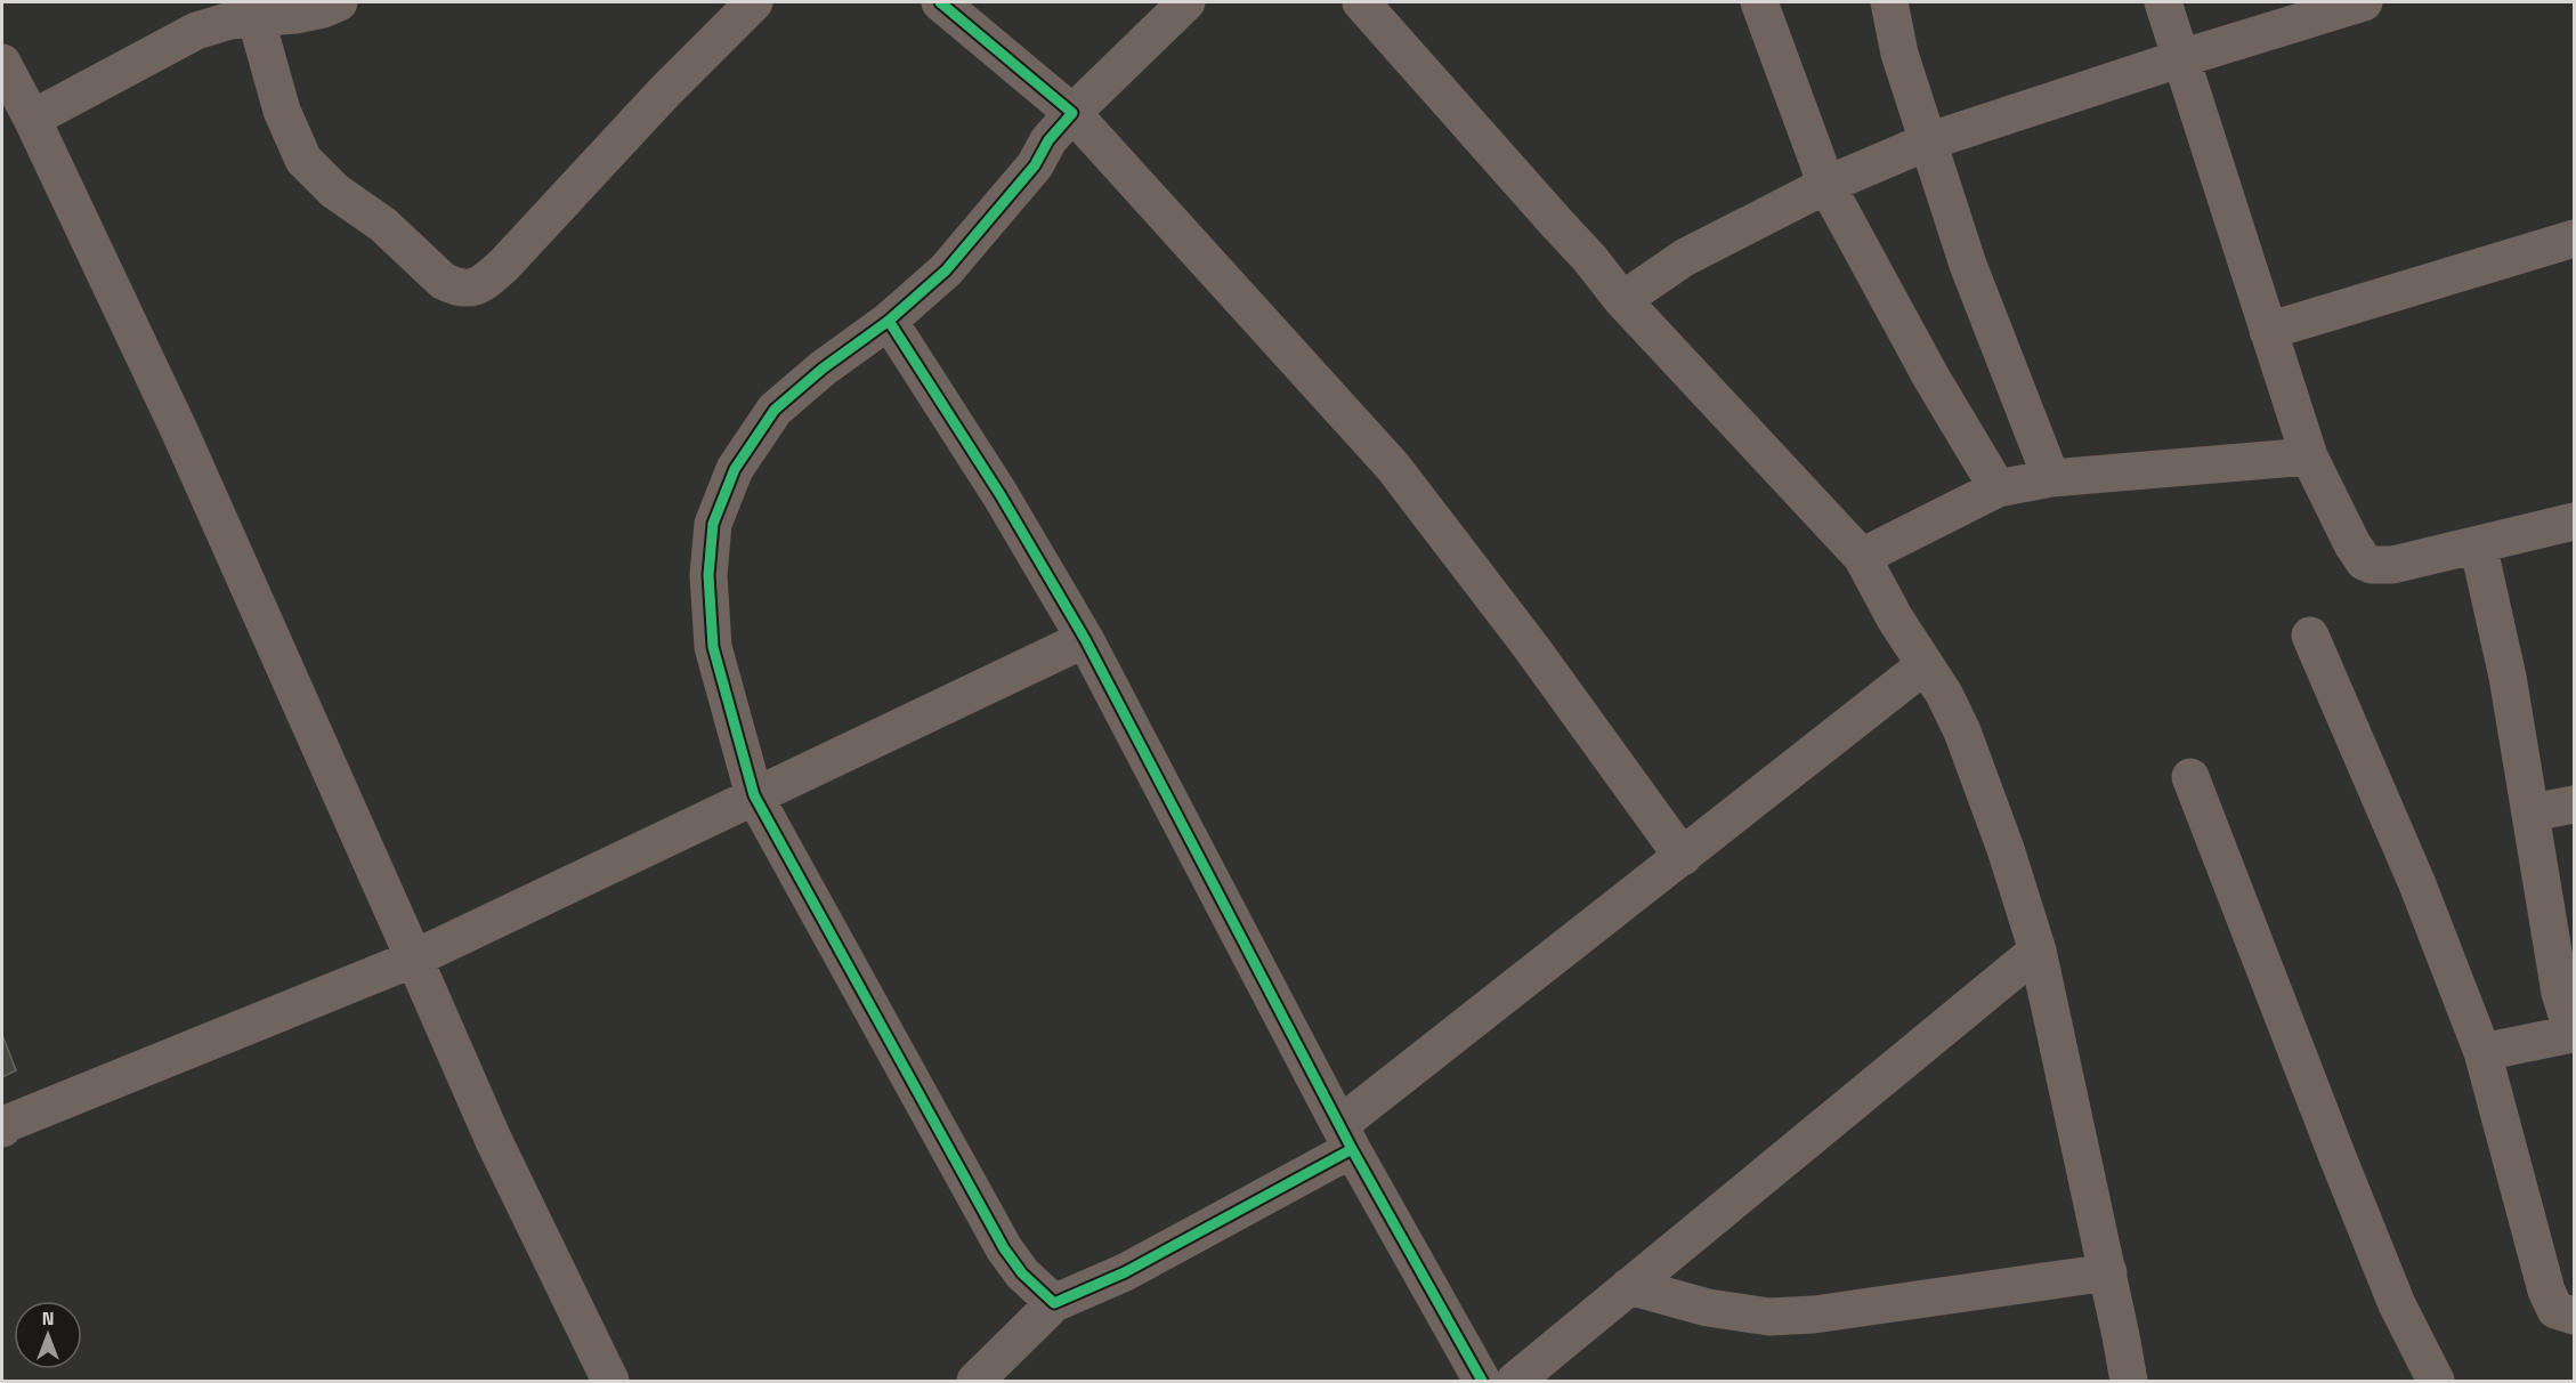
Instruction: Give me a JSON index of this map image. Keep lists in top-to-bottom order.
{
  "north": "top"
}
